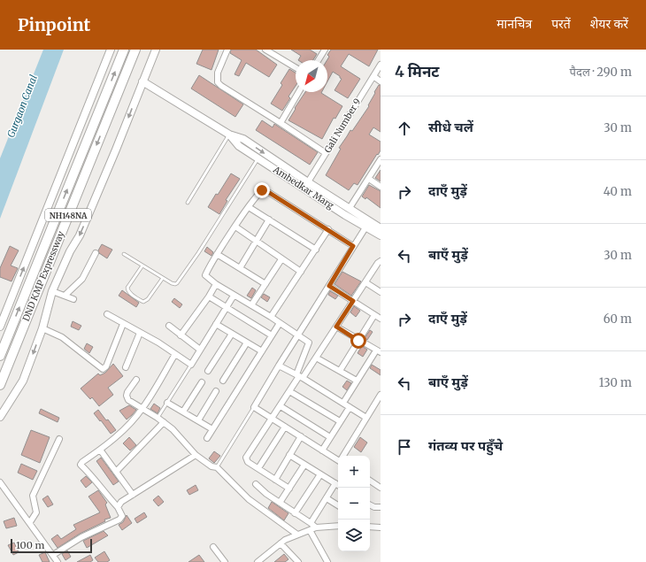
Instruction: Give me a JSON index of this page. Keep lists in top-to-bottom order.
{
  "streets": {
    "highway": ["NH148NA", "DND KMP Expressway"],
    "street": ["Gali Number 9", "Ambedkar Marg"]
  },
  "crossings": [
    ["Gali Number 9", "Ambedkar Marg"]
  ],
  "water": ["Gurgaon Canal"],
  "scale_bar": "100 m",
  "north": "bottom left",
  "page": {
    "header": "Pinpoint",
    "nav": ["मानचित्र", "परतें", "शेयर करें"],
    "heading": ["4 मिनट", "पैदल · 290 m"],
    "list": [
      ["सीधे चलें", "30 m"],
      ["दाएँ मुड़ें", "40 m"],
      ["बाएँ मुड़ें", "30 m"],
      ["दाएँ मुड़ें", "60 m"],
      ["बाएँ मुड़ें", "130 m"],
      "गंतव्य पर पहुँचे"
    ],
    "map_buttons": ["+", "−"],
    "scale": "100 m"
  }
}
